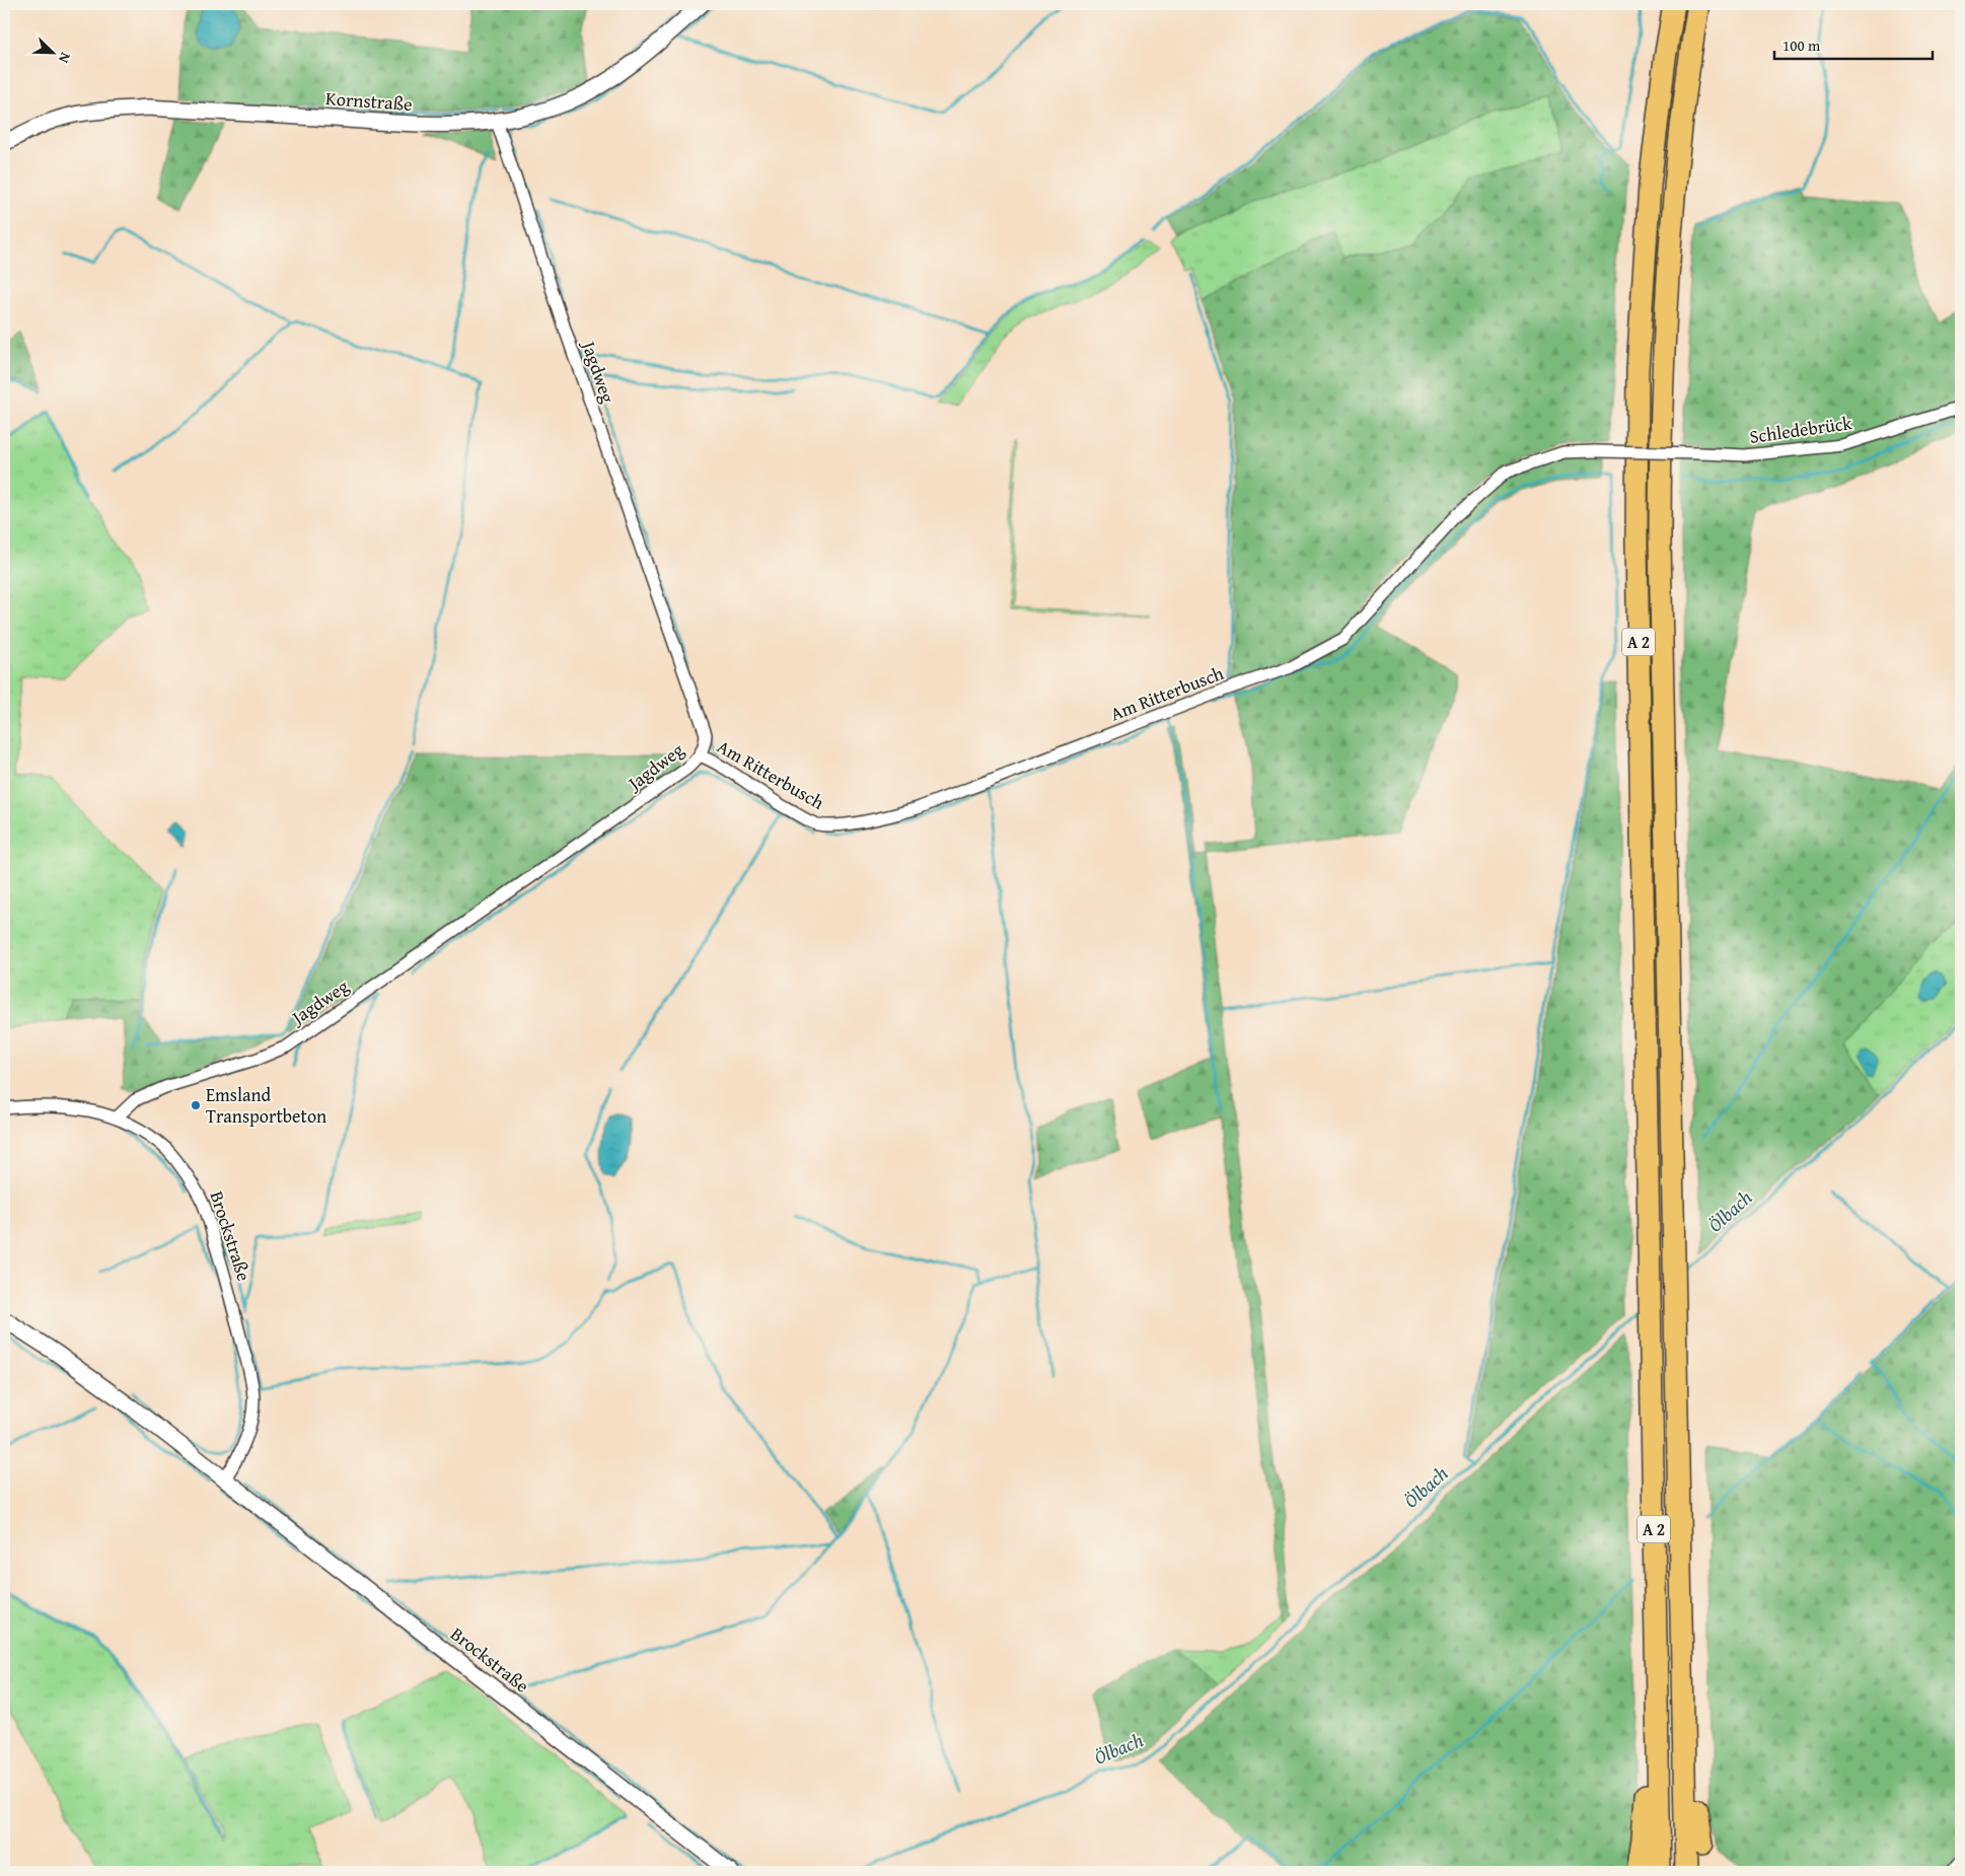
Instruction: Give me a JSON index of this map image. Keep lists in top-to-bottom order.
{
  "streets": {
    "highway": ["A 2"],
    "street": [
      "Kornstraße",
      "Jagdweg",
      "Schledebrück",
      "Am Ritterbusch",
      "Brockstraße"
    ]
  },
  "crossings": [
    ["Kornstraße", "Jagdweg"],
    ["Jagdweg", "Am Ritterbusch"],
    ["Jagdweg", "Brockstraße"],
    ["Schledebrück", "Am Ritterbusch"]
  ],
  "water": ["Ölbach"],
  "places": ["Emsland Transportbeton"],
  "scale_bar": "100 m",
  "north": "bottom right"
}
